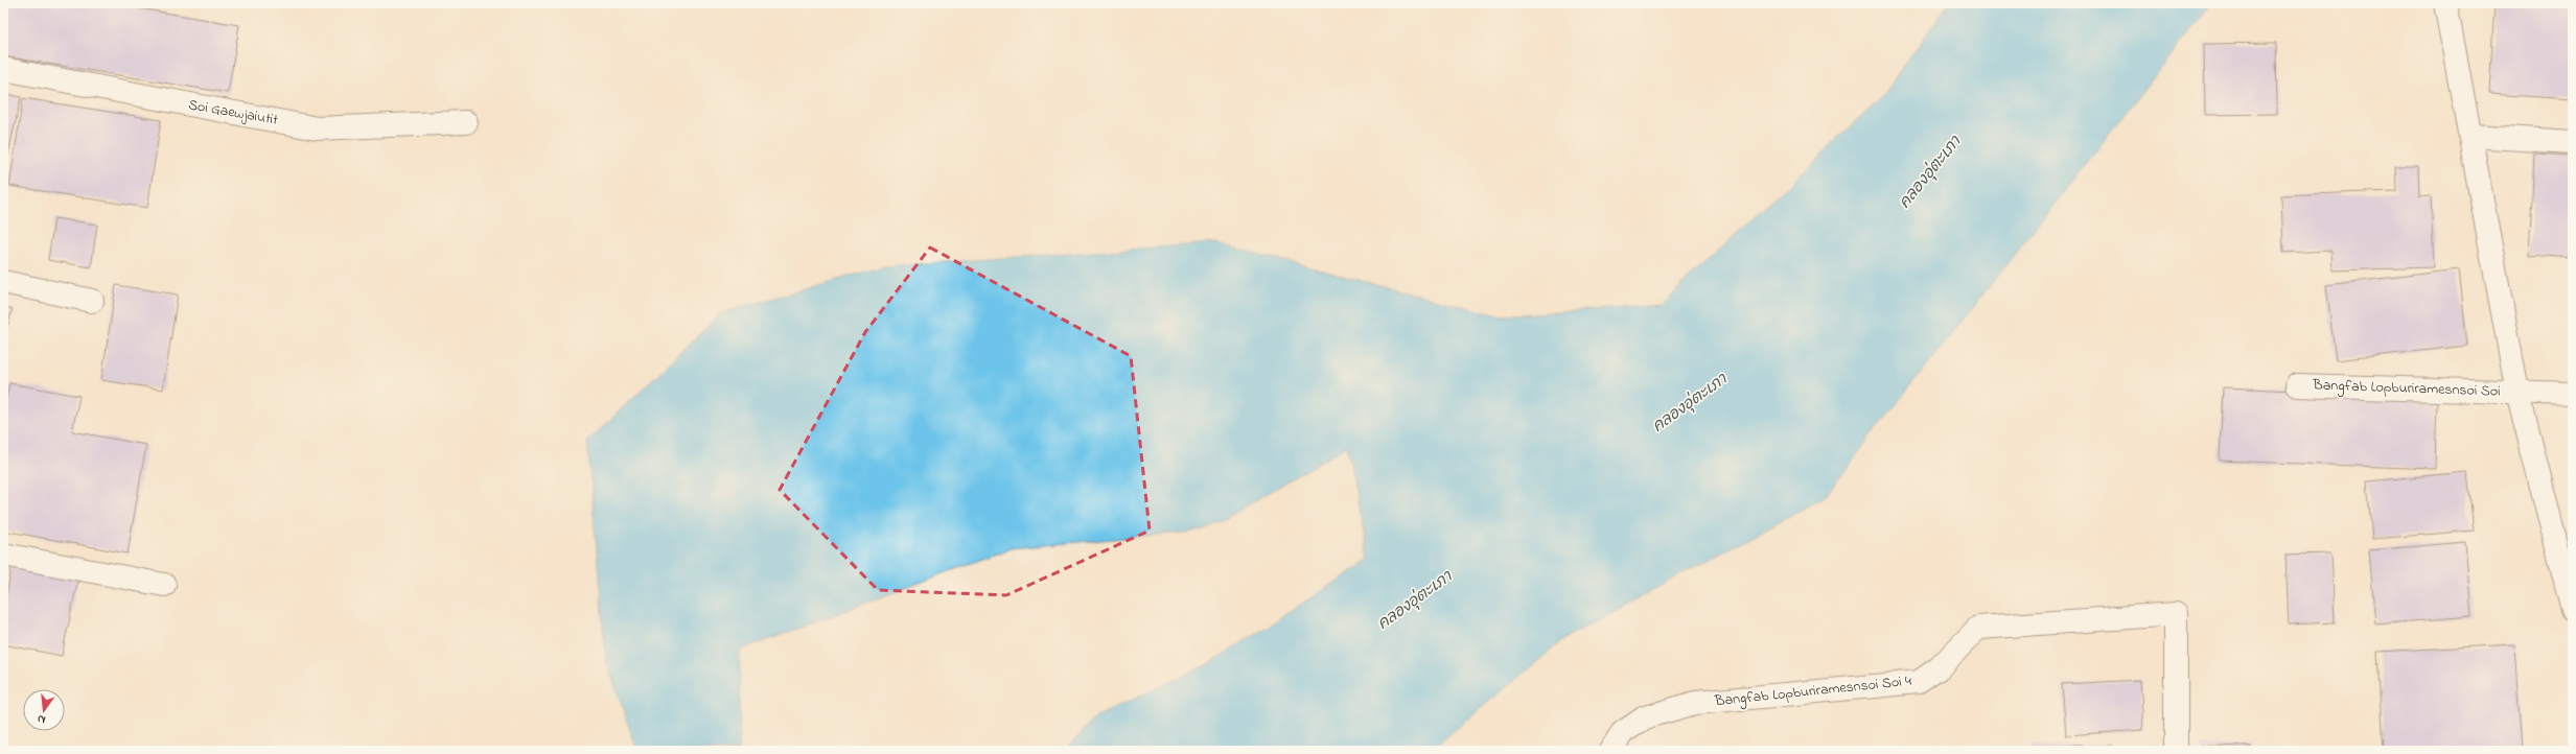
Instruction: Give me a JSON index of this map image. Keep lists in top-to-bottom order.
{
  "streets": {
    "street": ["Soi Gaewjaiutit", "Bangfab Lopburiramesnsoi Soi", "Bangfab Lopburiramesnsoi Soi 4"]
  },
  "water": ["คลองอุ่ตะเภา"],
  "north": "bottom"
}
